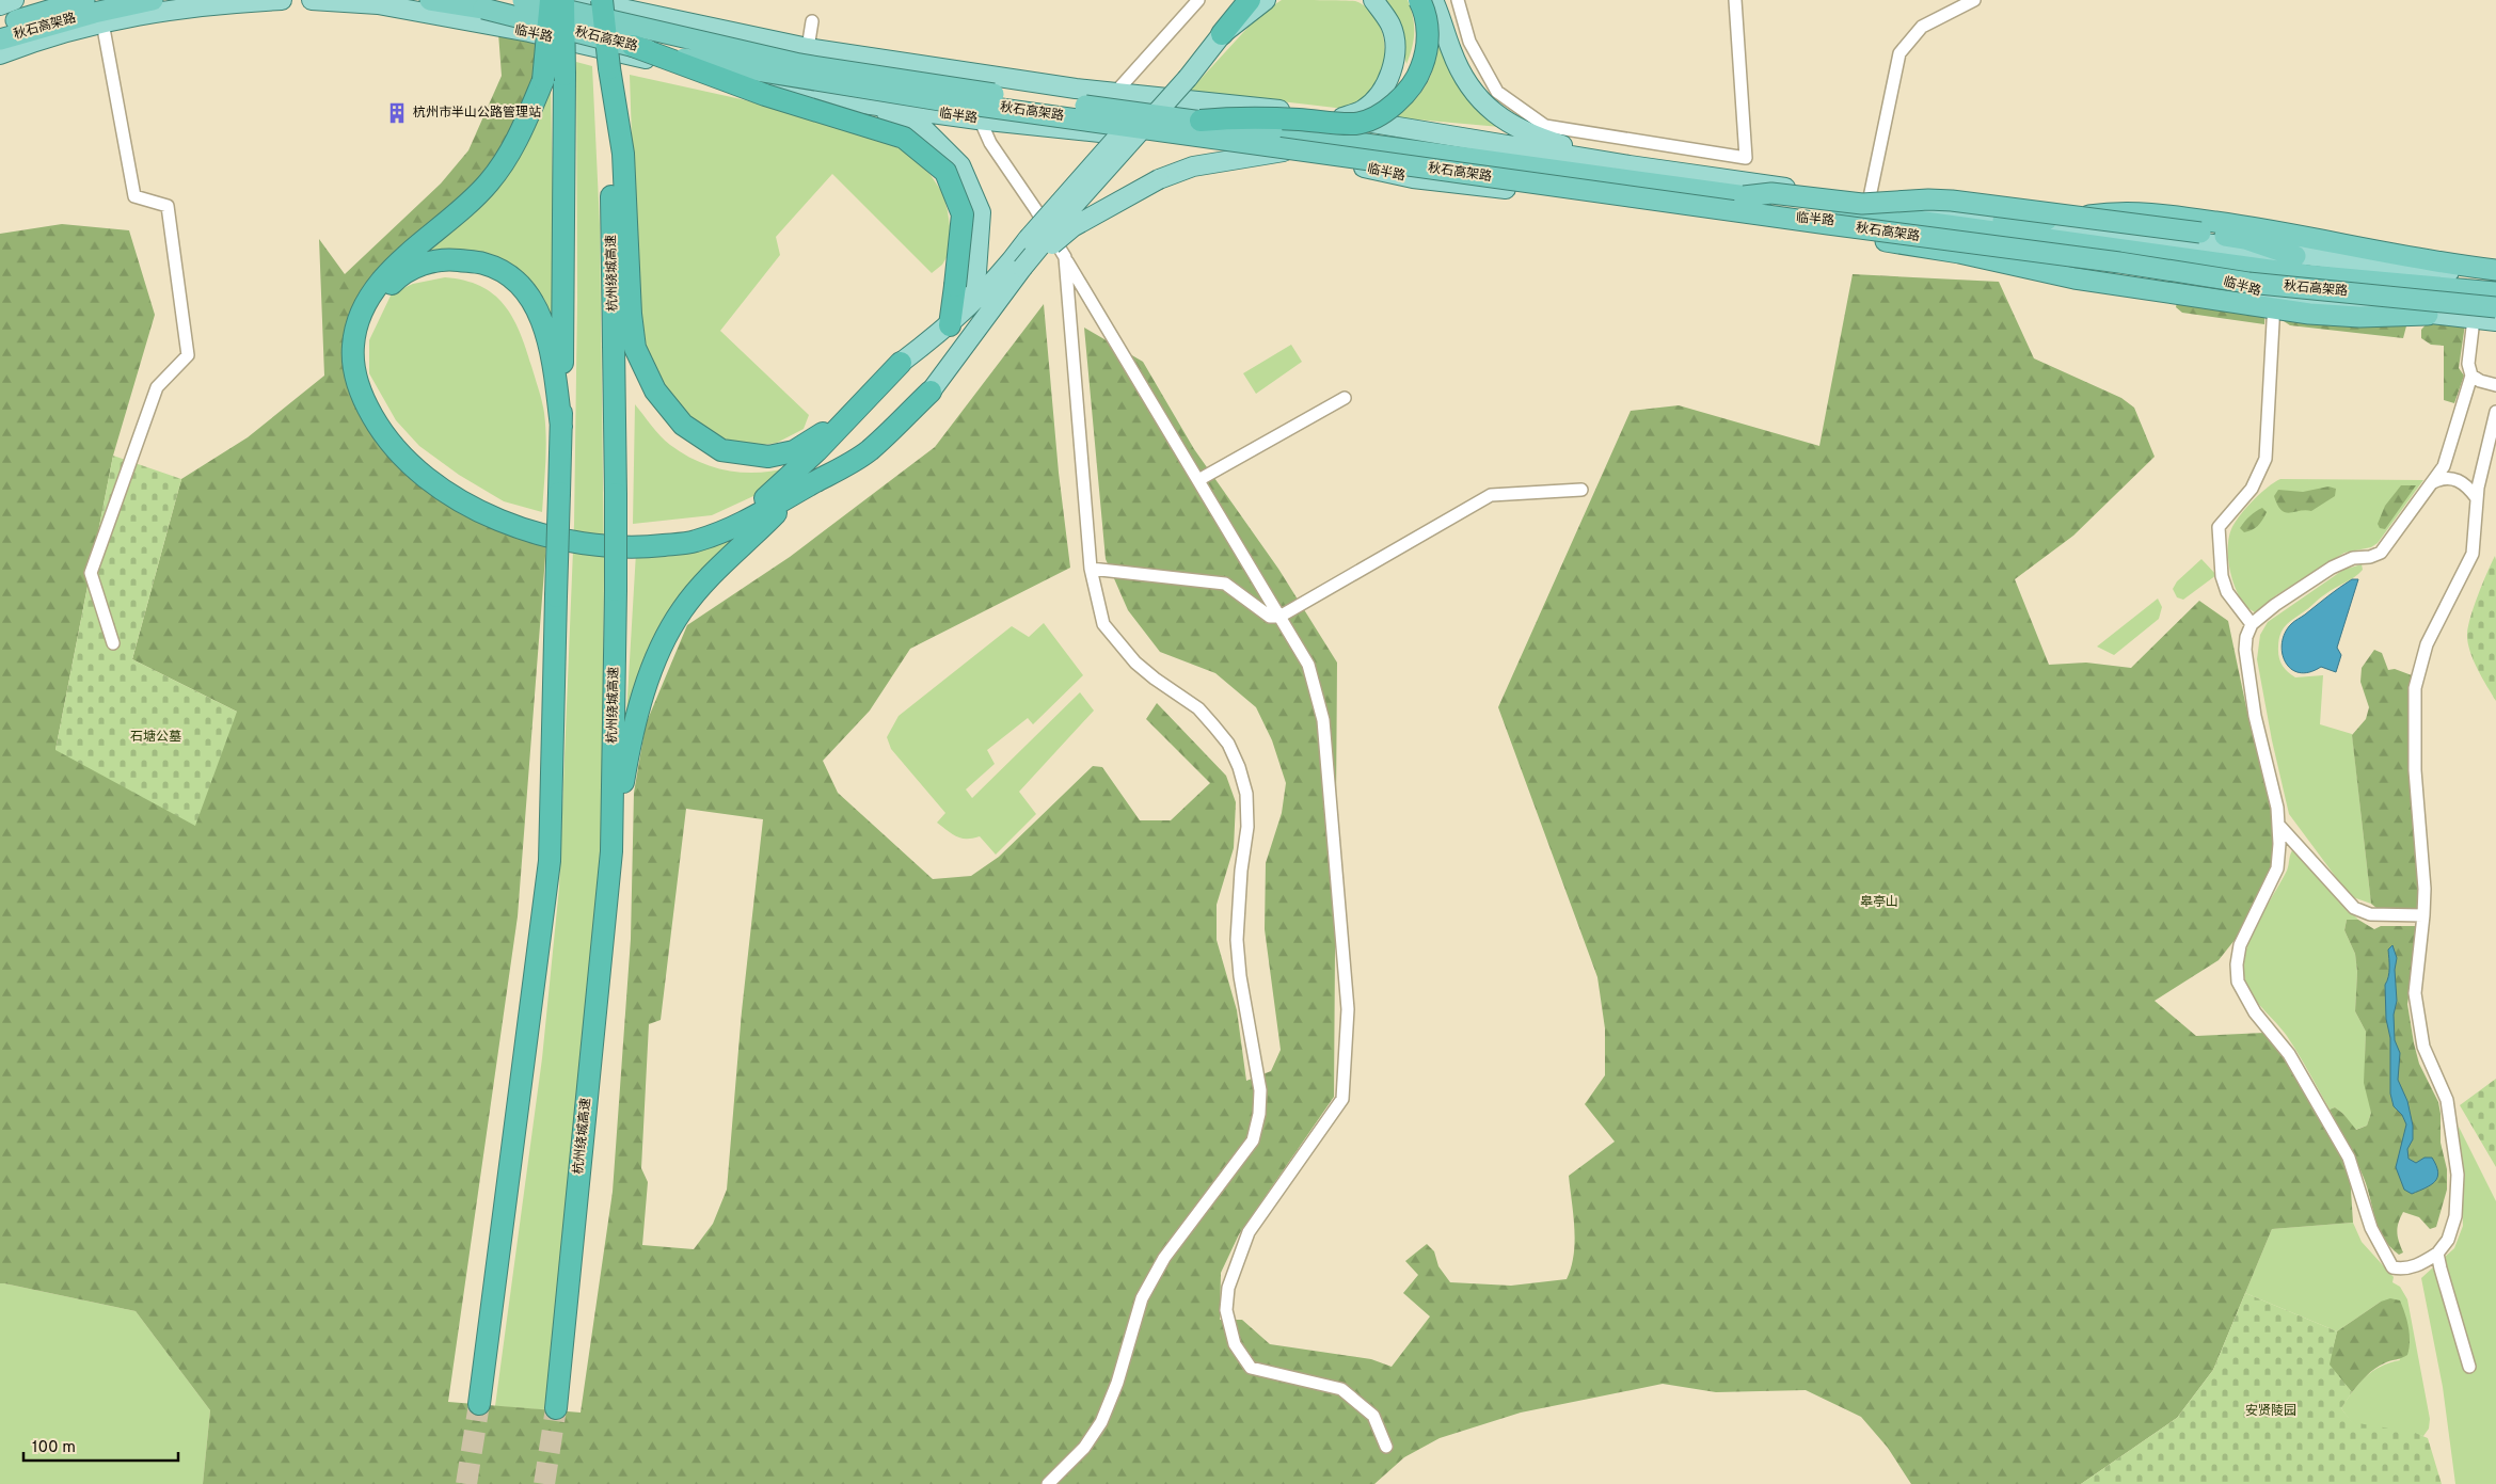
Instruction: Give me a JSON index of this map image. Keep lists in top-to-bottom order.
{
  "streets": {
    "highway": ["秋石高架路", "杭州绕城高速"],
    "main road": ["临半路"]
  },
  "crossings": [
    ["秋石高架路", "临半路"]
  ],
  "parks": ["石塘公墓", "皋亭山", "安贤陵园"],
  "places": {
    "building": ["杭州市半山公路管理站"]
  },
  "scale_bar": "100 m"
}
